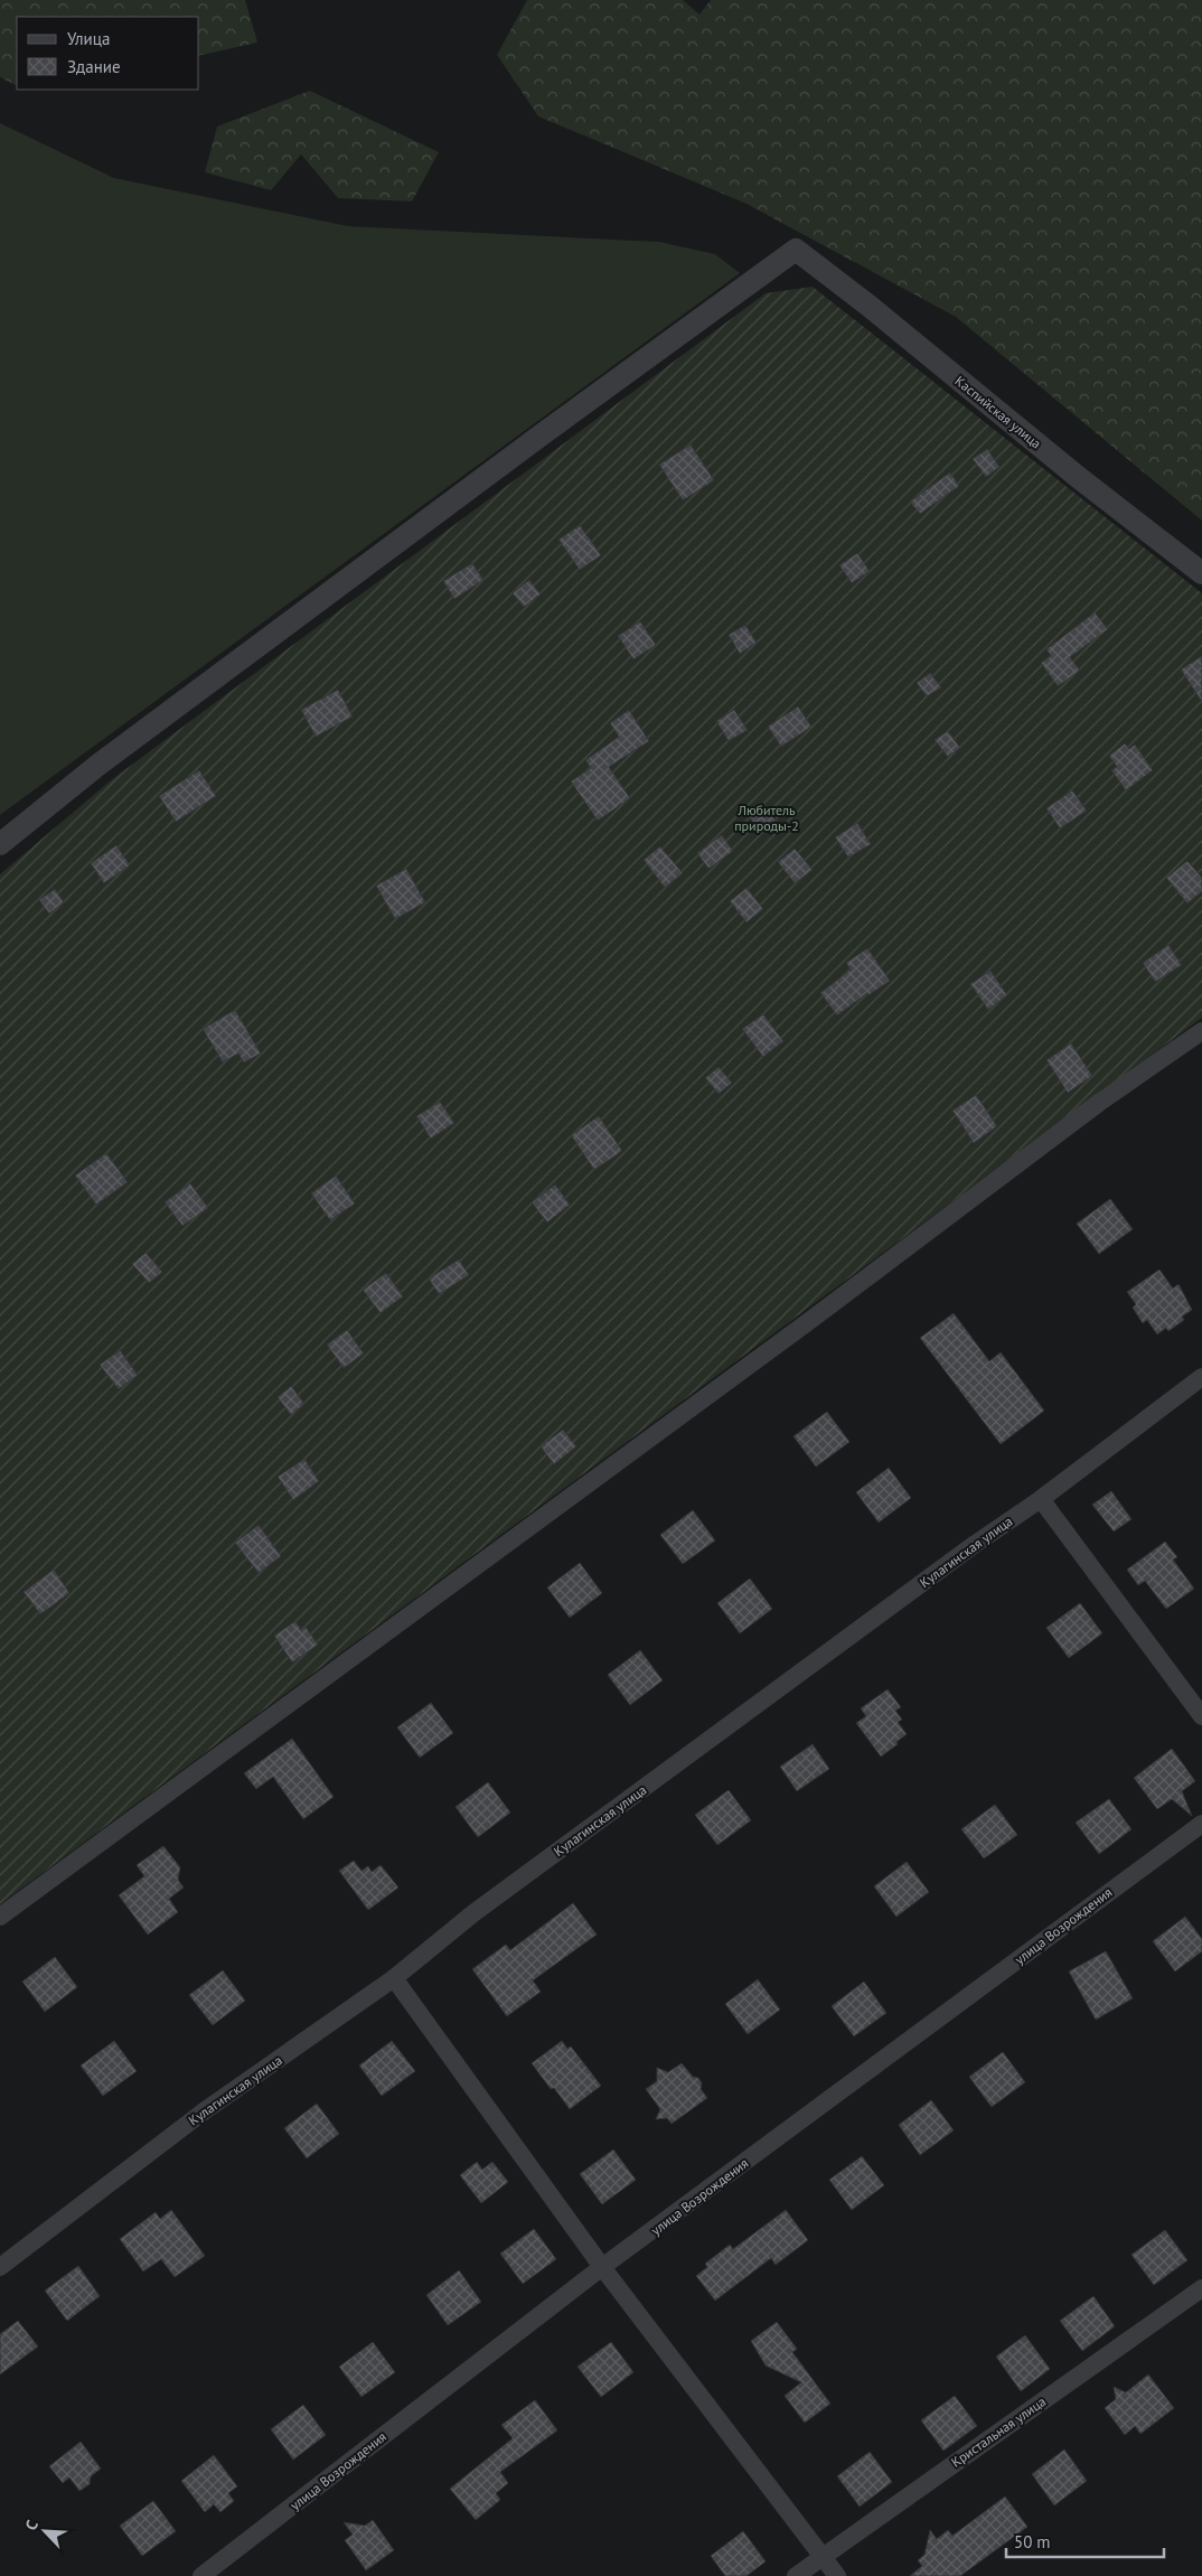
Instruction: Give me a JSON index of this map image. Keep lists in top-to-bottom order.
{
  "streets": {
    "street": [
      "Каспийская улица",
      "Кулагинская улица",
      "улица Возрождения",
      "Кристальная улица"
    ]
  },
  "parks": ["Любитель природы-2"],
  "legend": ["Улица", "Здание"],
  "scale_bar": "50 m",
  "north": "top left"
}
